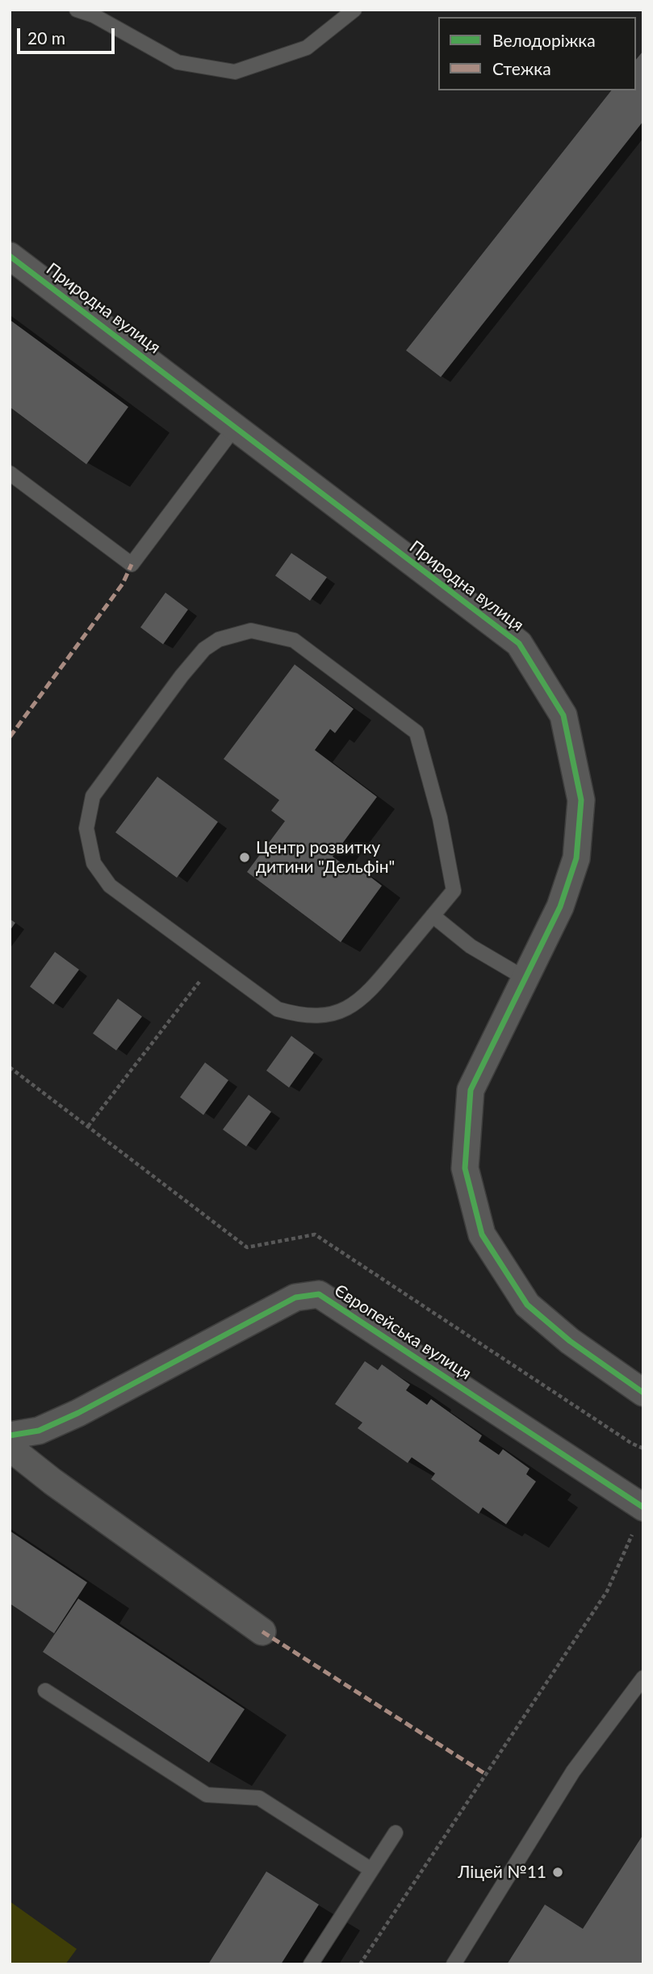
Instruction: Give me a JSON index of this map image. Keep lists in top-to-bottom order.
{
  "streets": {
    "street": ["Природна вулиця", "Європейська вулиця"]
  },
  "places": ["Центр розвитку дитини \"Дельфін\"", "Ліцей №11"],
  "legend": ["Велодоріжка", "Стежка"],
  "scale_bar": "20 m"
}
